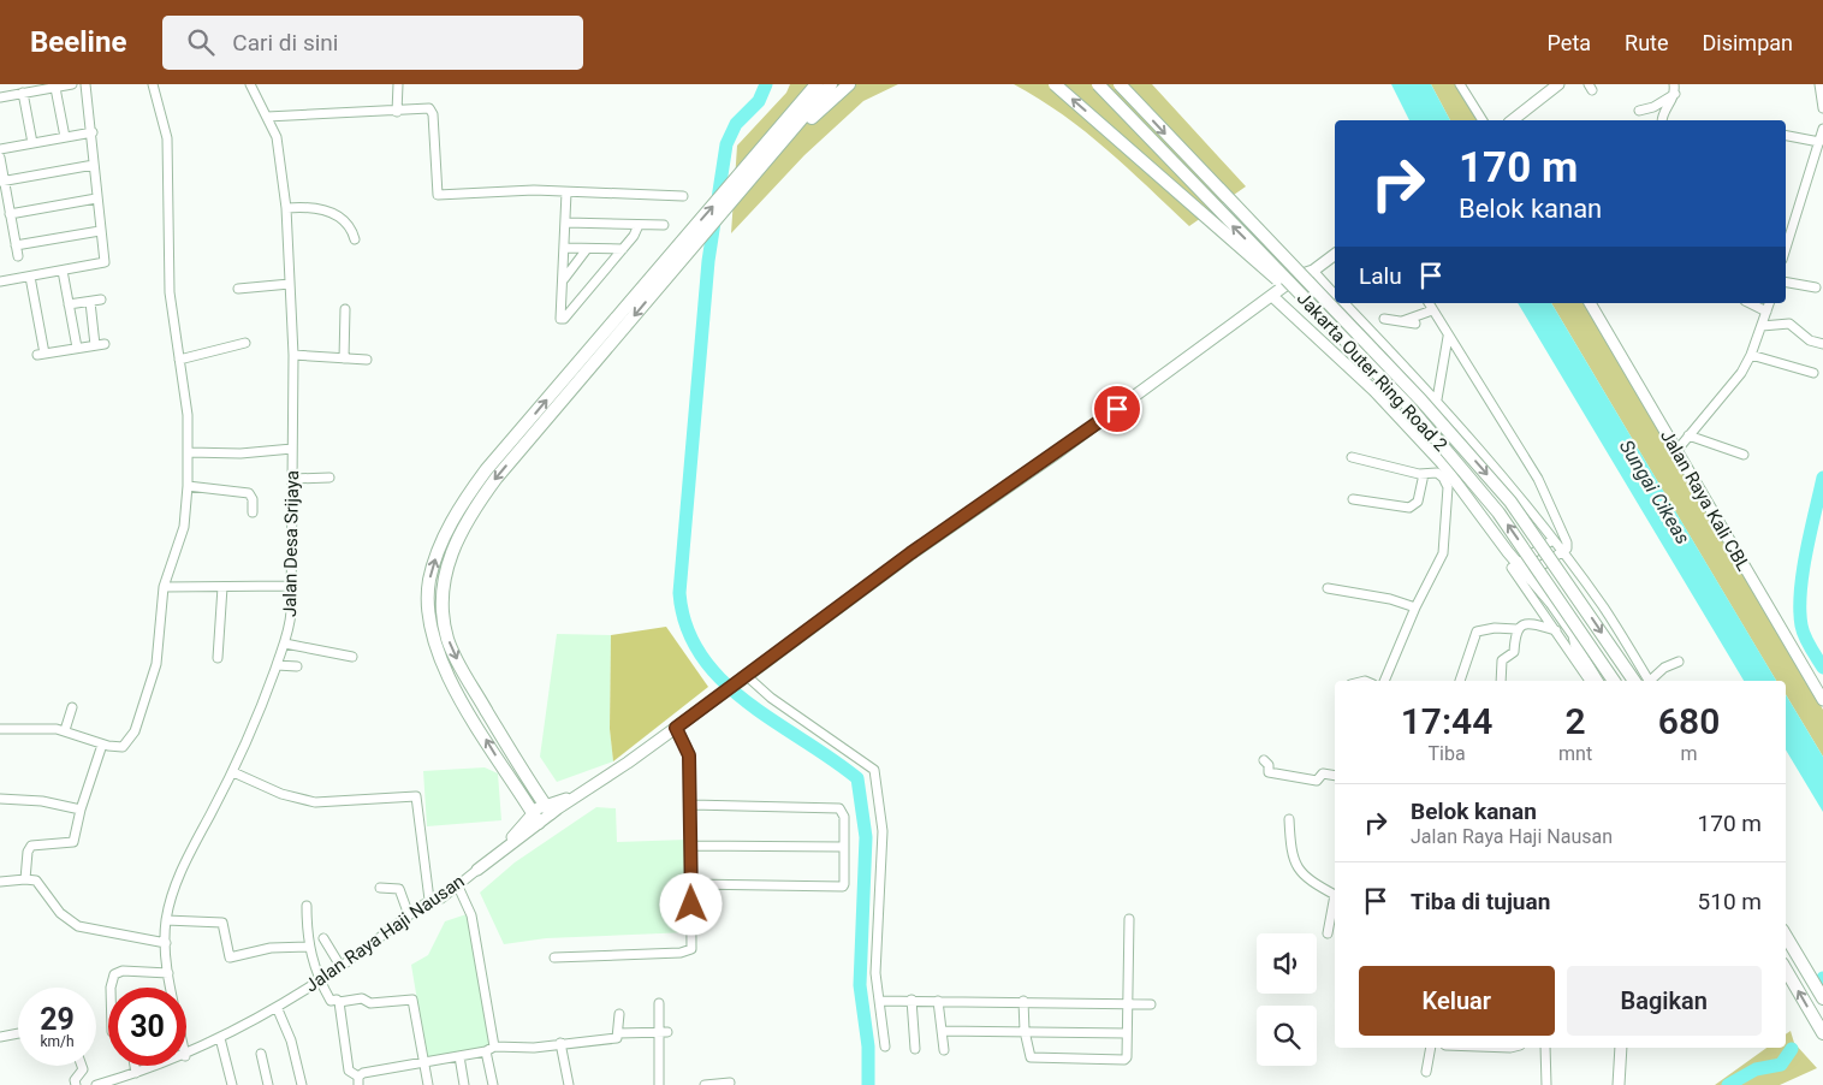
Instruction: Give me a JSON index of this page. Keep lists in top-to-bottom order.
{
  "streets": {
    "highway": ["Jakarta Outer Ring Road 2"],
    "main road": ["Jalan Raya Kali CBL", "Jalan Raya Haji Nausan"],
    "street": ["Jalan Desa Srijaya"]
  },
  "water": ["Sungai Cikeas"],
  "page": {
    "header": "Beeline",
    "search": "Cari di sini",
    "nav": ["Peta", "Rute", "Disimpan"],
    "turn": ["170 m", "Belok kanan"],
    "then": "Lalu",
    "eta": [
      "17:44",
      "Tiba",
      "2",
      "mnt",
      "680",
      "m"
    ],
    "list": [
      {
        "name": "Belok kanan",
        "note": "Jalan Raya Haji Nausan",
        "value": "170 m"
      },
      {
        "name": "Tiba di tujuan",
        "value": "510 m"
      }
    ],
    "buttons": ["Keluar", "Bagikan"],
    "speed": "29 km/h",
    "limit": "30"
  }
}
